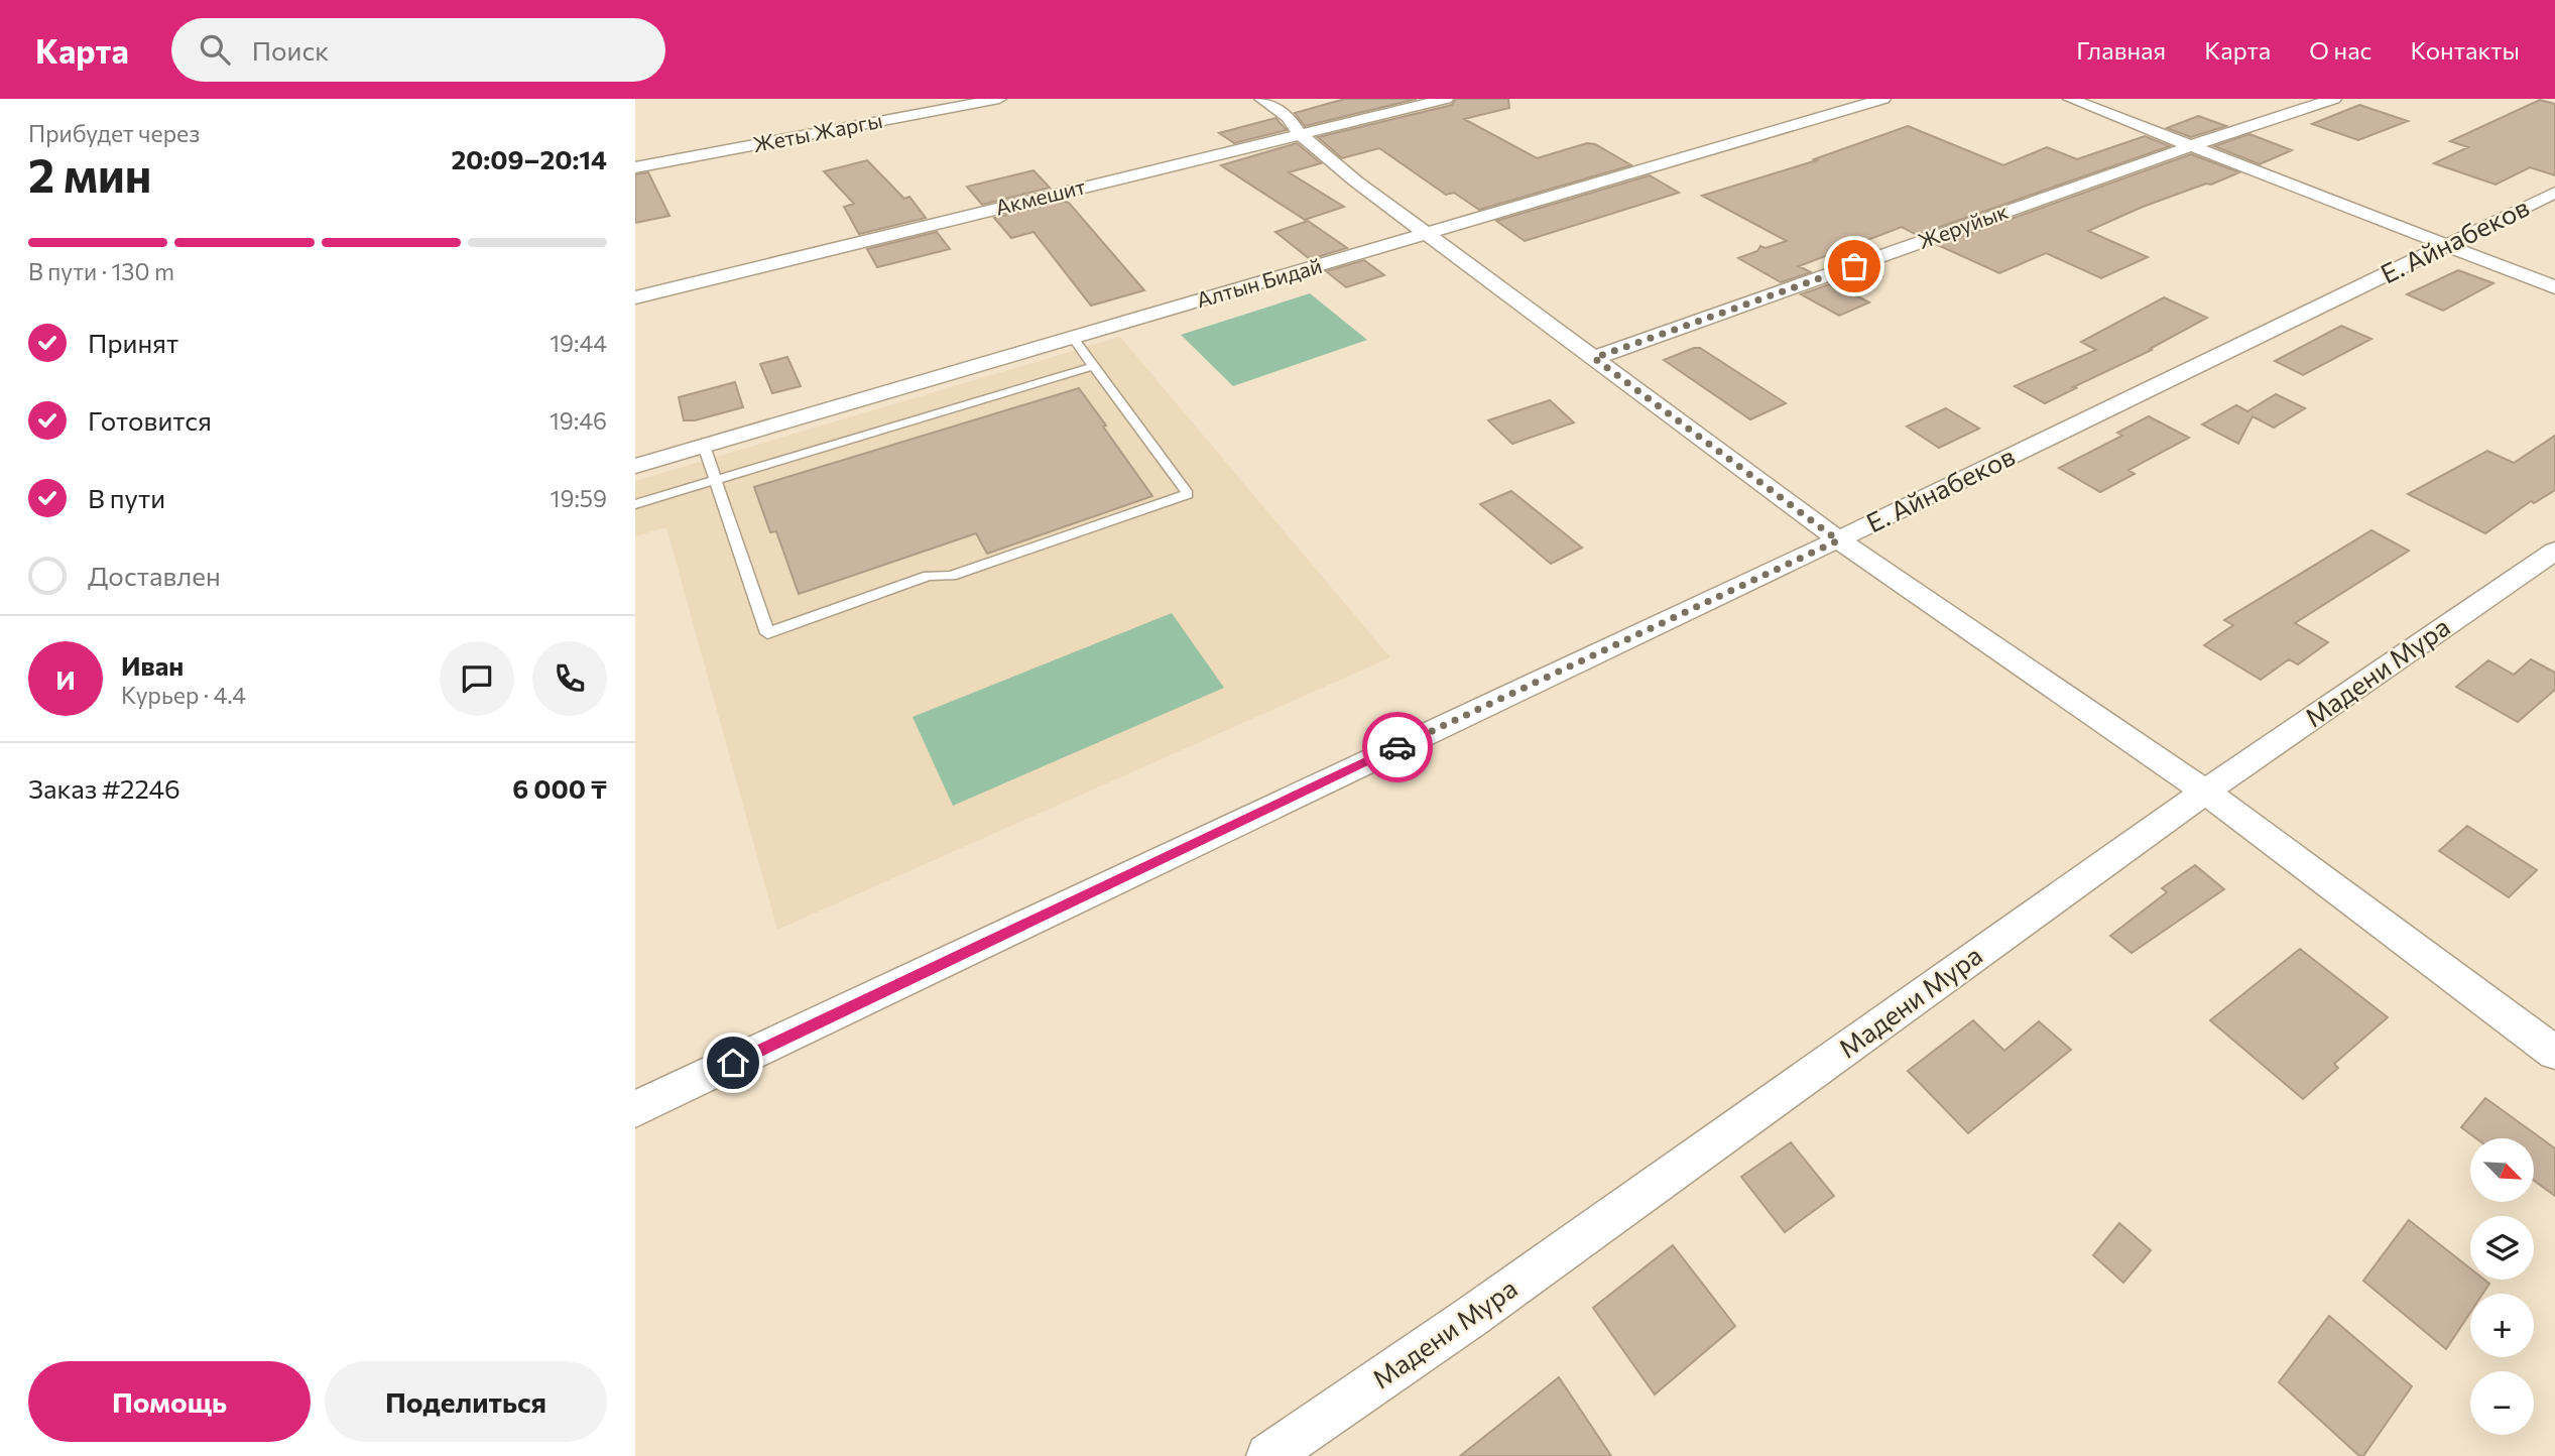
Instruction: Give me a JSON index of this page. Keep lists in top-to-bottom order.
{
  "streets": {
    "street": [
      "Жеты Жаргы",
      "Акмешит",
      "Жеруйык",
      "Е. Айнабеков",
      "Алтын Бидай",
      "Мадени Мура"
    ]
  },
  "north": "bottom right",
  "page": {
    "header": "Карта",
    "search": "Поиск",
    "nav": [
      "Главная",
      "Карта",
      "О нас",
      "Контакты"
    ],
    "heading": ["2 мин", "Прибудет через", "20:09–20:14"],
    "panel": [
      "Иван",
      "Курьер · 4.4",
      "Заказ #2246",
      "6 000 ₸"
    ],
    "bar": "В пути · 130 m",
    "list": [
      ["Принят", "19:44"],
      ["Готовится", "19:46"],
      ["В пути", "19:59"],
      "Доставлен"
    ],
    "round": "И",
    "map_buttons": ["+", "−"],
    "buttons": ["Помощь", "Поделиться"]
  }
}
